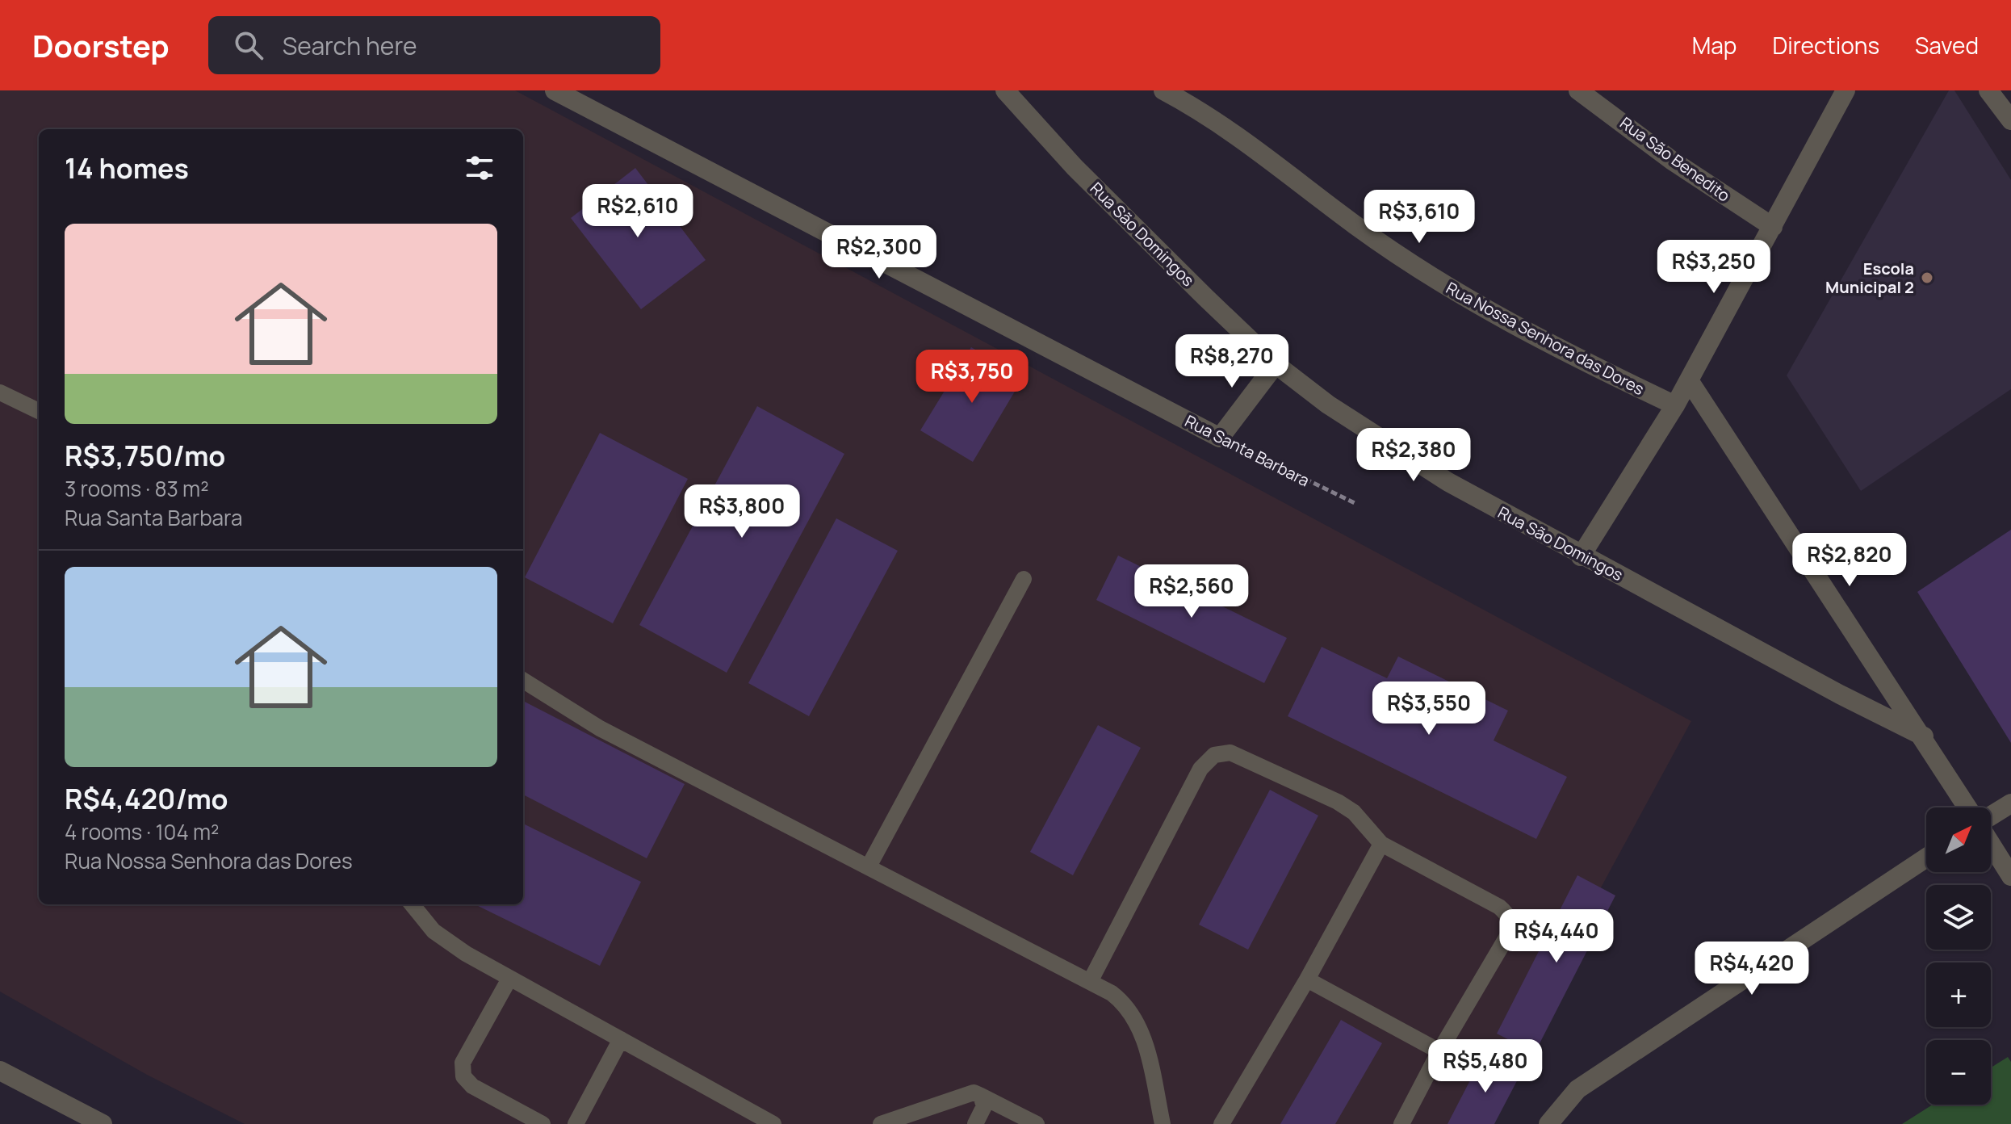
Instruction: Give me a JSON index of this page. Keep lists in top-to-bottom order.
{
  "streets": {
    "street": [
      "Rua São Benedito",
      "Rua São Domingos",
      "Rua Nossa Senhora das Dores",
      "Rua Santa Barbara"
    ]
  },
  "places": ["Escola Municipal 2"],
  "north": "top right",
  "page": {
    "header": "Doorstep",
    "search": "Search here",
    "nav": ["Map", "Directions", "Saved"],
    "heading": "14 homes",
    "price": [
      "R$2,610",
      "R$3,610",
      "R$2,300",
      "R$3,250",
      "R$8,270",
      "R$3,750",
      "R$2,380",
      "R$3,800",
      "R$2,820",
      "R$2,560",
      "R$3,550",
      "R$4,440",
      "R$4,420",
      "R$5,480"
    ],
    "list": [
      {
        "name": "R$3,750/mo",
        "note": "3 rooms · 83 m² · Rua Santa Barbara"
      },
      {
        "name": "R$4,420/mo",
        "note": "4 rooms · 104 m² · Rua Nossa Senhora das Dores"
      }
    ],
    "map_buttons": ["+", "−"]
  }
}
